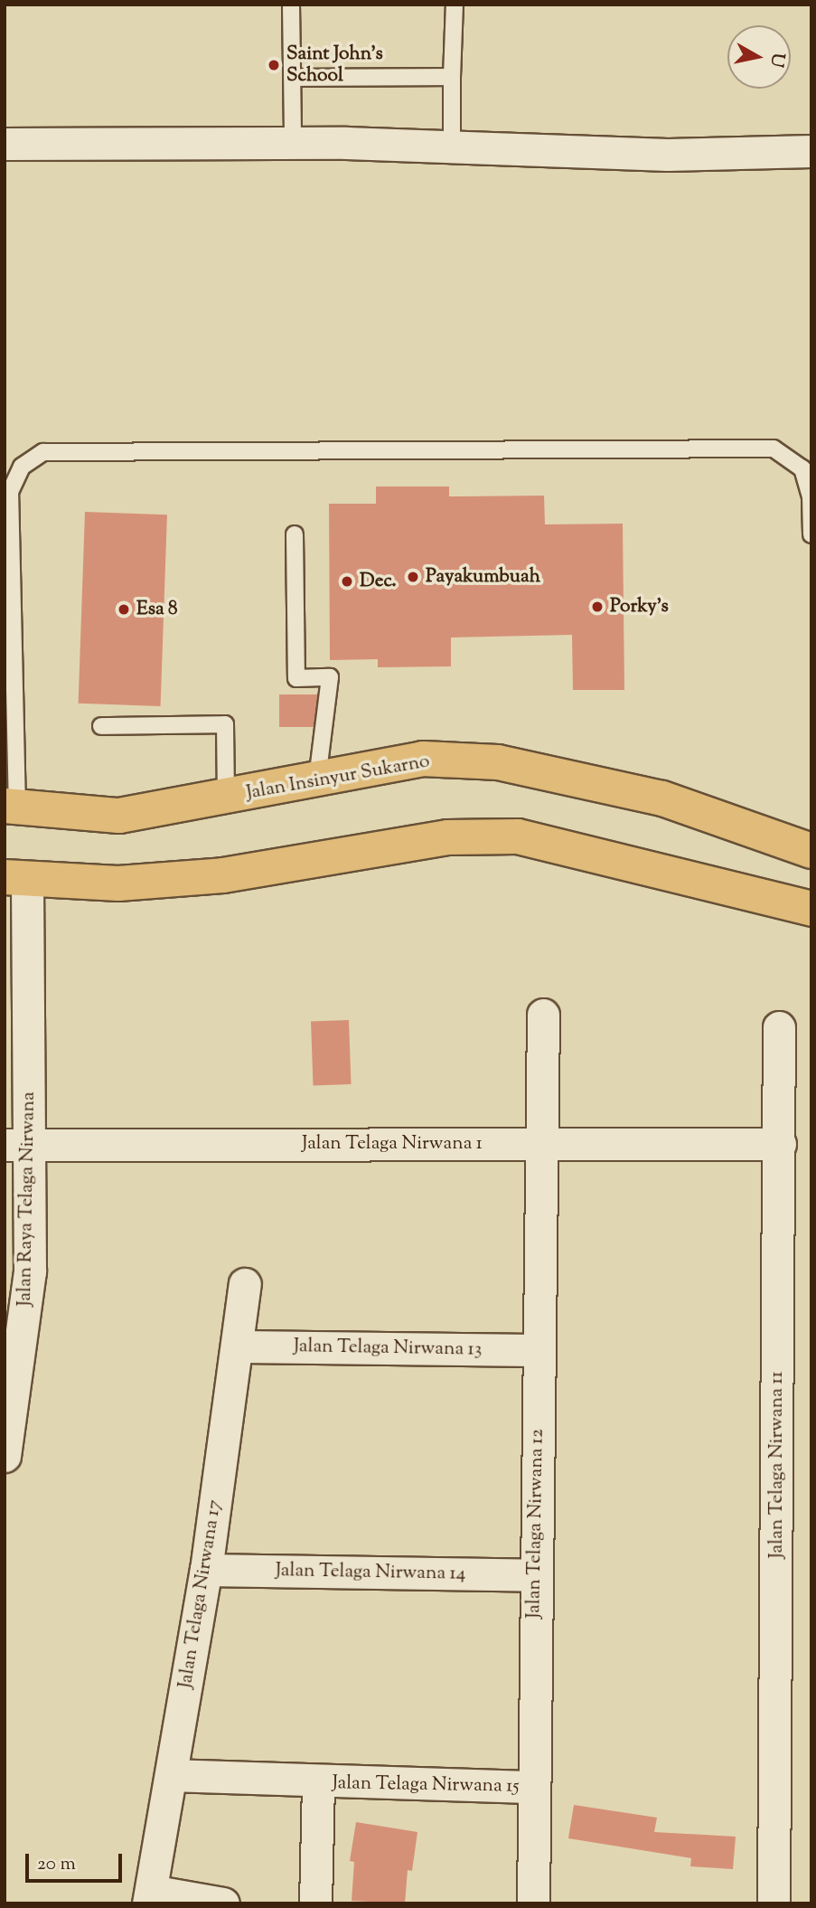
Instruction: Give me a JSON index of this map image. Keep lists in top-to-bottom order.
{
  "streets": {
    "main road": ["Jalan Insinyur Sukarno"],
    "street": [
      "Jalan Telaga Nirwana 1",
      "Jalan Raya Telaga Nirwana",
      "Jalan Telaga Nirwana 13",
      "Jalan Telaga Nirwana 11",
      "Jalan Telaga Nirwana 12",
      "Jalan Telaga Nirwana 14",
      "Jalan Telaga Nirwana 17",
      "Jalan Telaga Nirwana 15"
    ]
  },
  "crossings": [
    ["Jalan Telaga Nirwana 1", "Jalan Raya Telaga Nirwana"],
    ["Jalan Telaga Nirwana 1", "Jalan Telaga Nirwana 11"],
    ["Jalan Telaga Nirwana 1", "Jalan Telaga Nirwana 12"],
    ["Jalan Telaga Nirwana 13", "Jalan Telaga Nirwana 12"],
    ["Jalan Telaga Nirwana 13", "Jalan Telaga Nirwana 17"],
    ["Jalan Telaga Nirwana 12", "Jalan Telaga Nirwana 14"],
    ["Jalan Telaga Nirwana 12", "Jalan Telaga Nirwana 15"],
    ["Jalan Telaga Nirwana 14", "Jalan Telaga Nirwana 17"],
    ["Jalan Telaga Nirwana 17", "Jalan Telaga Nirwana 15"]
  ],
  "places": [
    "Saint John's School",
    "Payakumbuah",
    "Dec.",
    "Porky's",
    "Esa 8"
  ],
  "scale_bar": "20 m",
  "north": "right"
}
